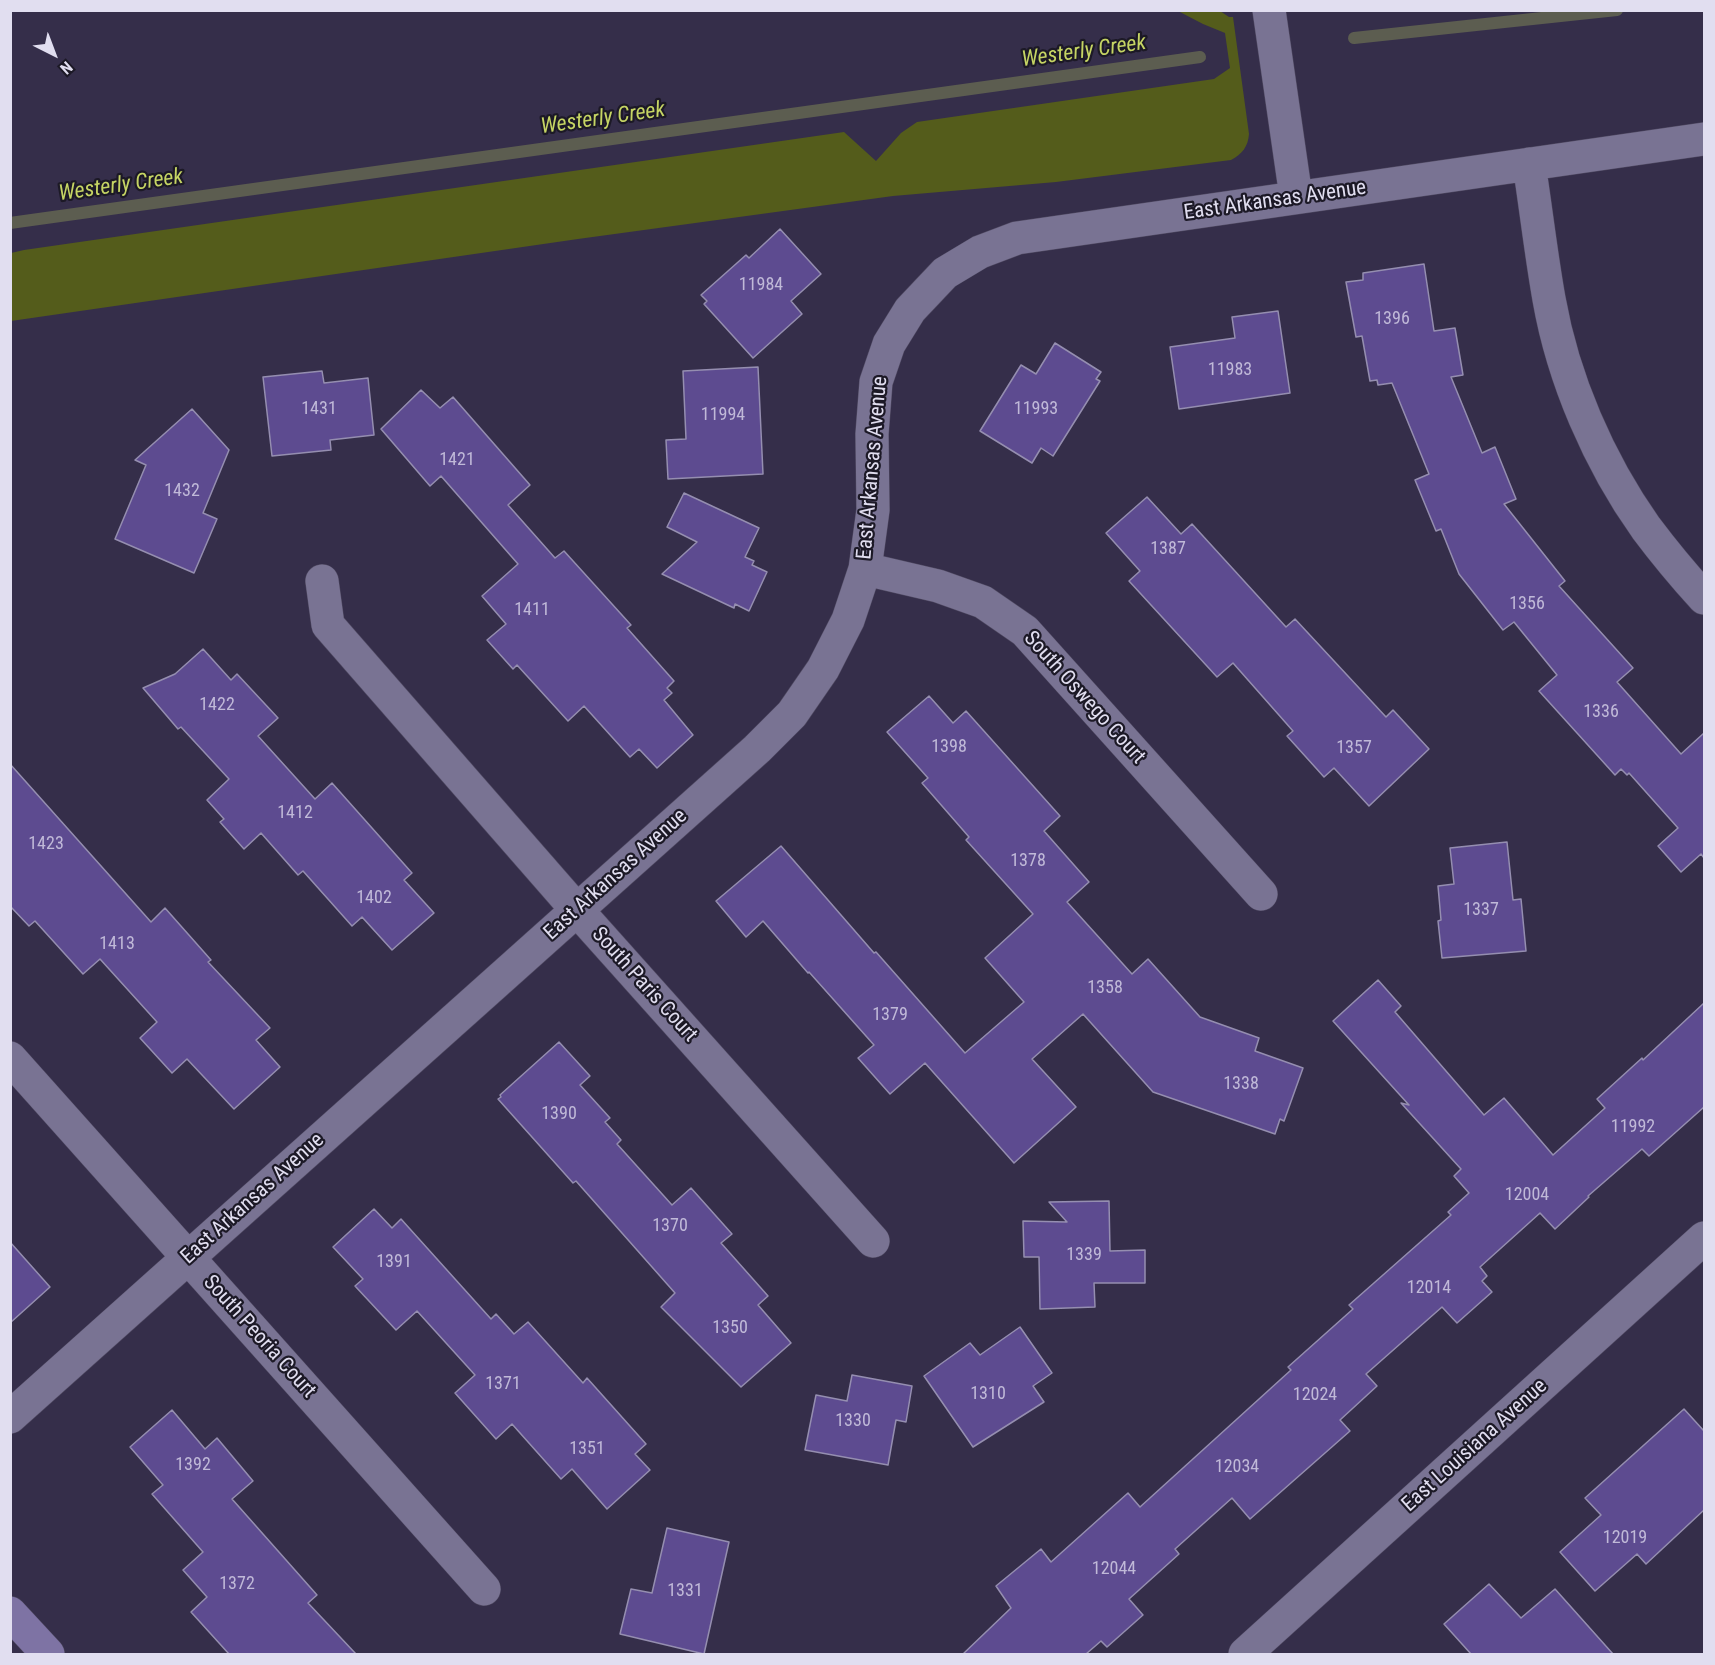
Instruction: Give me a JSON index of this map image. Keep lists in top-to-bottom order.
{
  "streets": {
    "street": [
      "East Arkansas Avenue",
      "South Oswego Court",
      "South Paris Court",
      "South Peoria Court",
      "East Louisiana Avenue"
    ]
  },
  "crossings": [
    ["East Arkansas Avenue", "South Oswego Court"],
    ["East Arkansas Avenue", "South Paris Court"],
    ["East Arkansas Avenue", "South Peoria Court"]
  ],
  "water": ["Westerly Creek"],
  "house_numbers": [
    "11984",
    "1396",
    "11983",
    "1431",
    "11993",
    "11994",
    "1421",
    "1432",
    "1387",
    "1356",
    "1411",
    "1422",
    "1336",
    "1398",
    "1357",
    "1412",
    "1423",
    "1378",
    "1402",
    "1337",
    "1413",
    "1358",
    "1379",
    "1338",
    "1390",
    "11992",
    "12004",
    "1370",
    "1339",
    "1391",
    "12014",
    "1350",
    "1371",
    "1310",
    "12024",
    "1330",
    "1351",
    "1392",
    "12034",
    "12019",
    "12044",
    "1372",
    "1331"
  ],
  "north": "bottom right"
}
